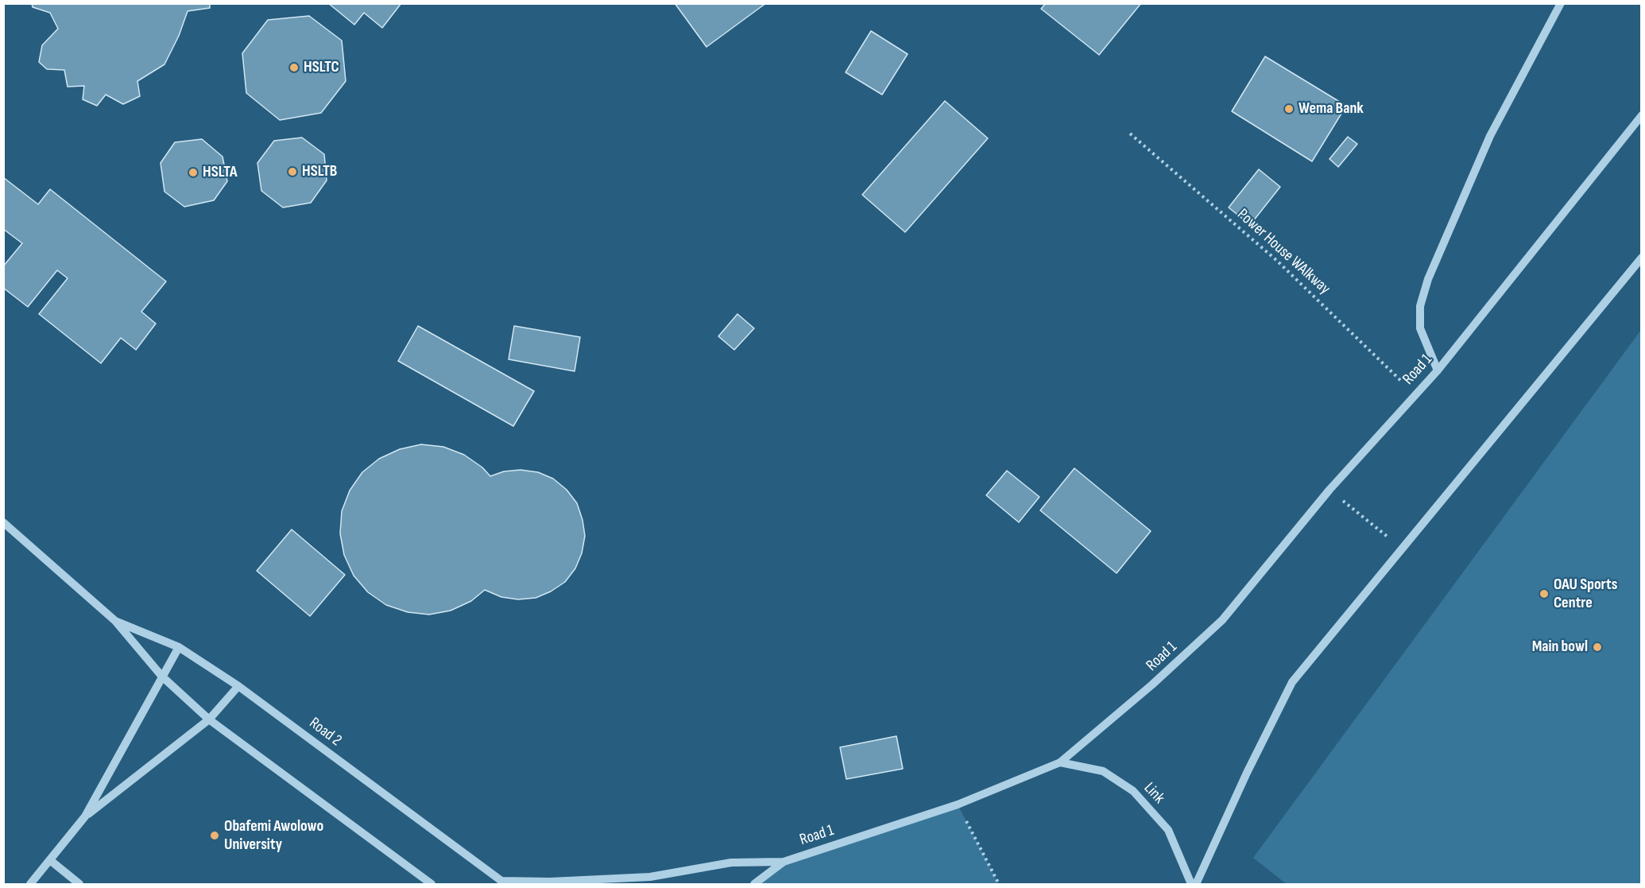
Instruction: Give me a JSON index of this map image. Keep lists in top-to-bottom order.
{
  "streets": {
    "street": ["Road 1", "Road 2", "Link"],
    "path": ["Power House WAlkway"]
  },
  "crossings": [
    ["Power House WAlkway", "Road 1"],
    ["Road 1", "Road 2"],
    ["Road 1", "Link"]
  ],
  "places": [
    "HSLTC",
    "Wema Bank",
    "HSLTB",
    "HSLTA",
    "OAU Sports Centre",
    "Main bowl",
    "Obafemi Awolowo University"
  ]
}
